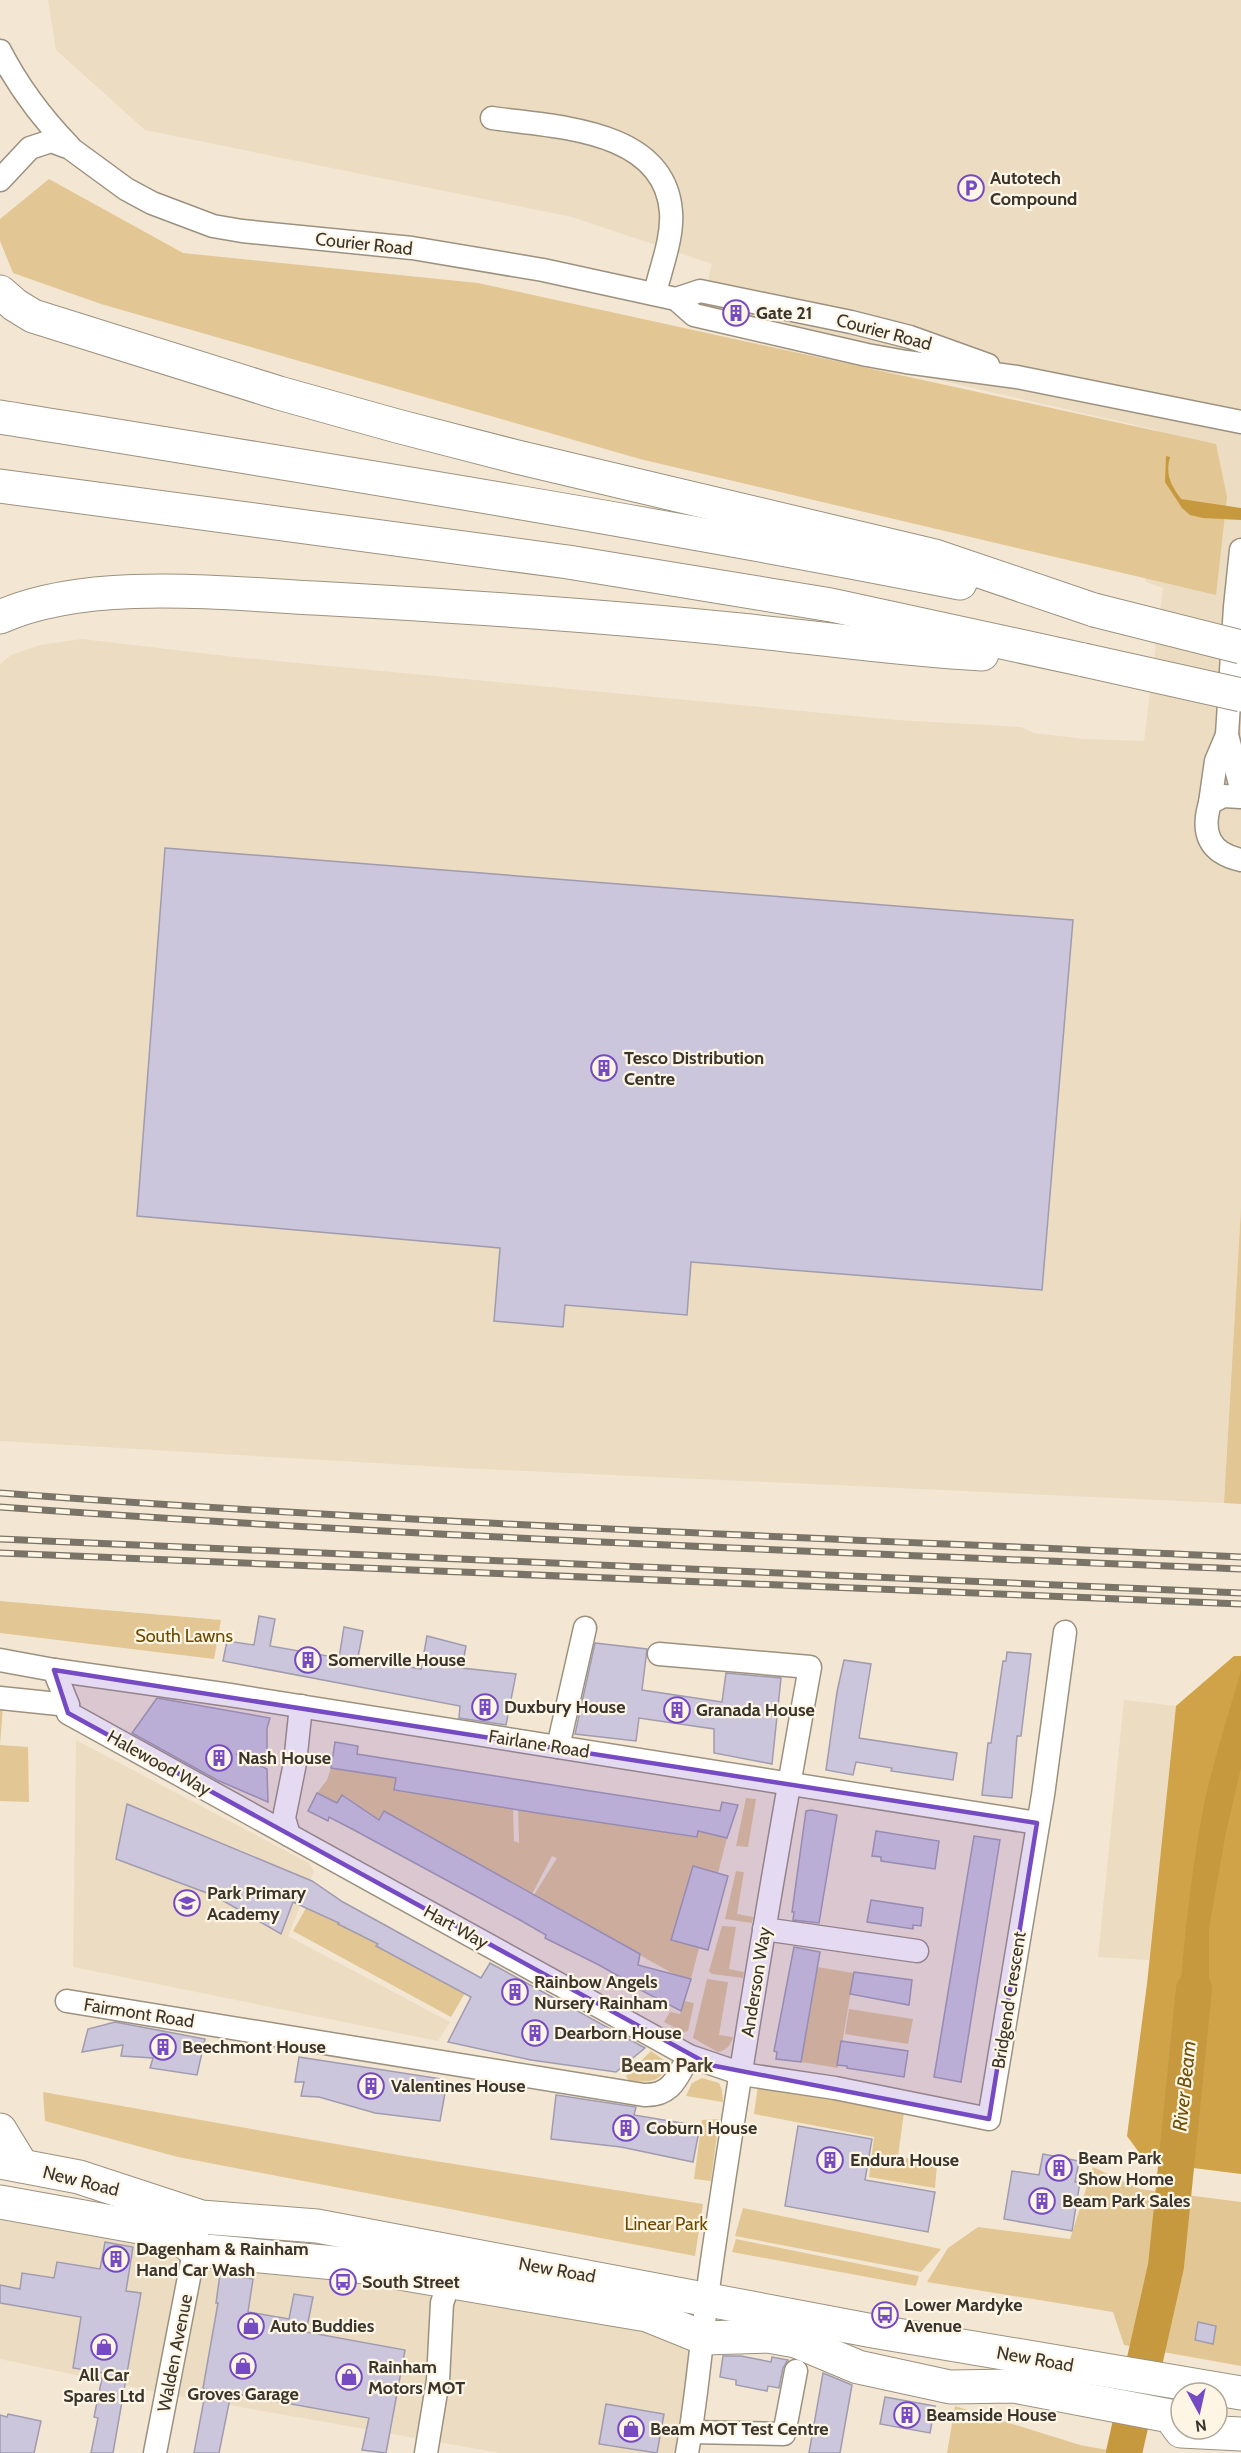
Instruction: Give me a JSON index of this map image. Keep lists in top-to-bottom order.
{
  "streets": {
    "main road": ["New Road"],
    "street": [
      "Courier Road",
      "Fairlane Road",
      "Halewood Way",
      "Hart Way",
      "Anderson Way",
      "Bridgend Crescent",
      "Fairmont Road",
      "Walden Avenue"
    ]
  },
  "crossings": [
    ["Fairlane Road", "Halewood Way"],
    ["Fairlane Road", "Anderson Way"],
    ["Fairlane Road", "Bridgend Crescent"],
    ["Halewood Way", "Hart Way"],
    ["Hart Way", "Anderson Way"],
    ["Hart Way", "Bridgend Crescent"],
    ["Hart Way", "Fairmont Road"],
    ["Anderson Way", "Bridgend Crescent"],
    ["Anderson Way", "New Road"],
    ["New Road", "Walden Avenue"]
  ],
  "districts": ["Beam Park"],
  "water": ["River Beam"],
  "parks": ["South Lawns", "Linear Park"],
  "places": {
    "parking": ["Autotech Compound"],
    "building": [
      "Gate 21",
      "Tesco Distribution Centre",
      "Somerville House",
      "Duxbury House",
      "Granada House",
      "Nash House",
      "Rainbow Angels Nursery Rainham",
      "Dearborn House",
      "Beechmont House",
      "Valentines House",
      "Coburn House",
      "Endura House",
      "Beam Park Show Home",
      "Beam Park Sales",
      "Dagenham & Rainham Hand Car Wash",
      "Beamside House"
    ],
    "school or university": ["Park Primary Academy"],
    "bus stop": ["South Street", "Lower Mardyke Avenue"],
    "shop": [
      "Auto Buddies",
      "All Car Spares Ltd",
      "Groves Garage",
      "Rainham Motors MOT",
      "Beam MOT Test Centre"
    ]
  },
  "north": "bottom"
}
